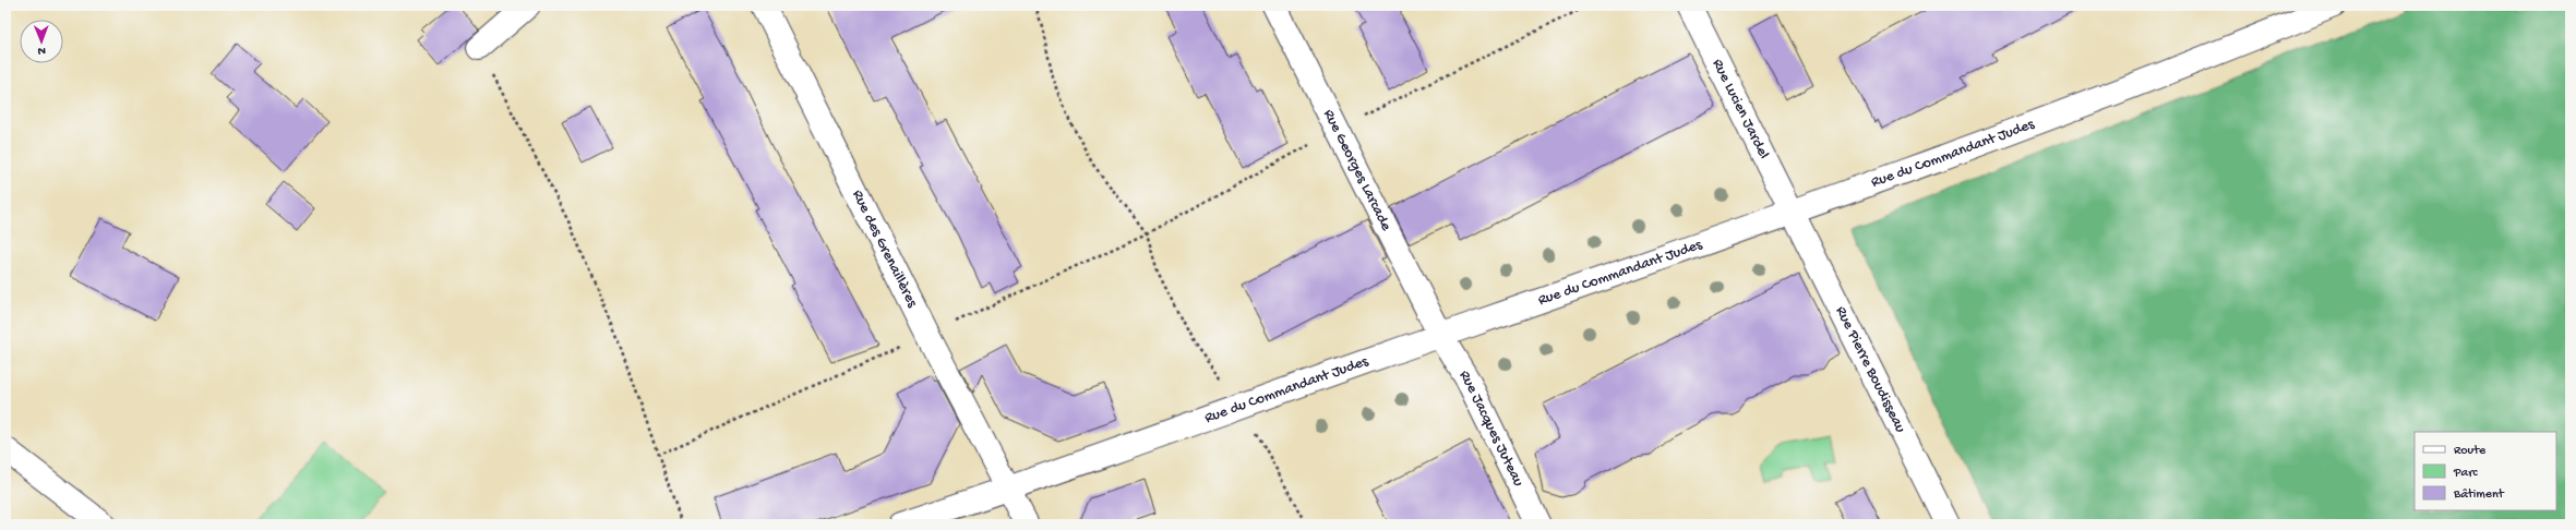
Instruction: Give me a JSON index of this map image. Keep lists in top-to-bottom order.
{
  "streets": {
    "street": [
      "Rue Lucien Jardel",
      "Rue du Commandant Judes",
      "Rue Georges Larcade",
      "Rue des Grenaillères",
      "Rue Pierre Boudisseau",
      "Rue Jacques Juteau"
    ]
  },
  "crossings": [
    ["Rue Lucien Jardel", "Rue du Commandant Judes"],
    ["Rue Lucien Jardel", "Rue Pierre Boudisseau"],
    ["Rue du Commandant Judes", "Rue Georges Larcade"],
    ["Rue du Commandant Judes", "Rue des Grenaillères"],
    ["Rue du Commandant Judes", "Rue Pierre Boudisseau"],
    ["Rue du Commandant Judes", "Rue Jacques Juteau"],
    ["Rue Georges Larcade", "Rue Jacques Juteau"]
  ],
  "legend": ["Route", "Parc", "Bâtiment"],
  "north": "bottom"
}
